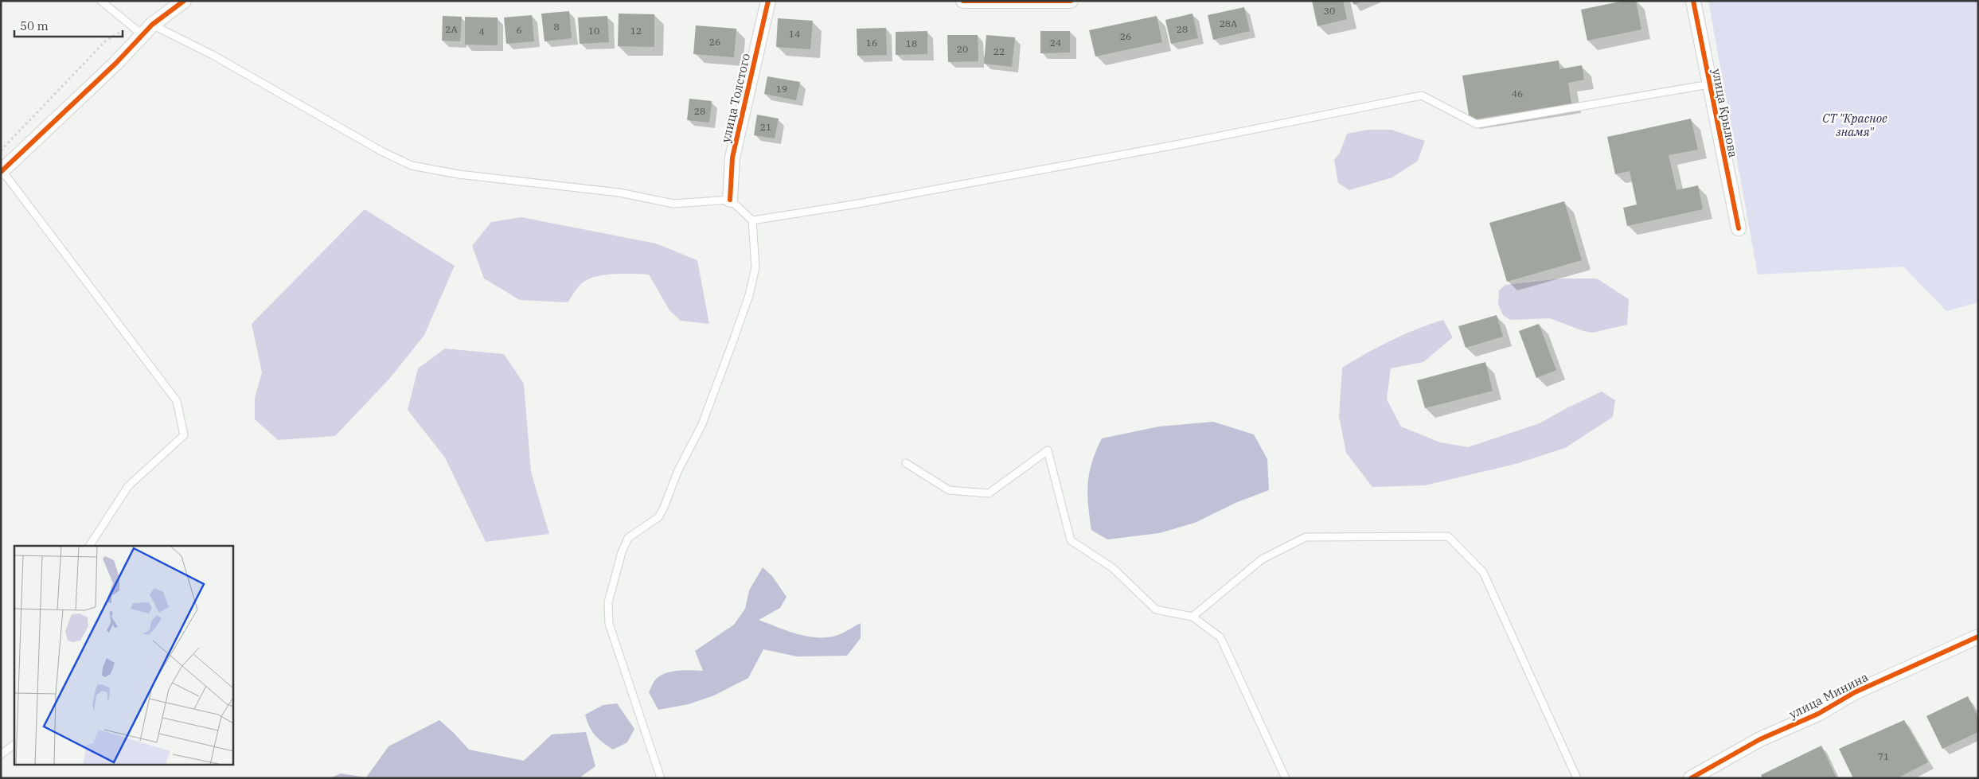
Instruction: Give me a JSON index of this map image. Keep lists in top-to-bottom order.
{
  "streets": {
    "street": ["улица Толстого", "улица Крылова", "улица Минина"]
  },
  "parks": ["СТ \"Красное знамя\""],
  "house_numbers": [
    "30",
    "28А",
    "8",
    "2А",
    "28",
    "6",
    "10",
    "12",
    "4",
    "14",
    "26",
    "26",
    "16",
    "24",
    "18",
    "20",
    "22",
    "19",
    "46",
    "28",
    "21",
    "71"
  ],
  "scale_bar": "50 m"
}
